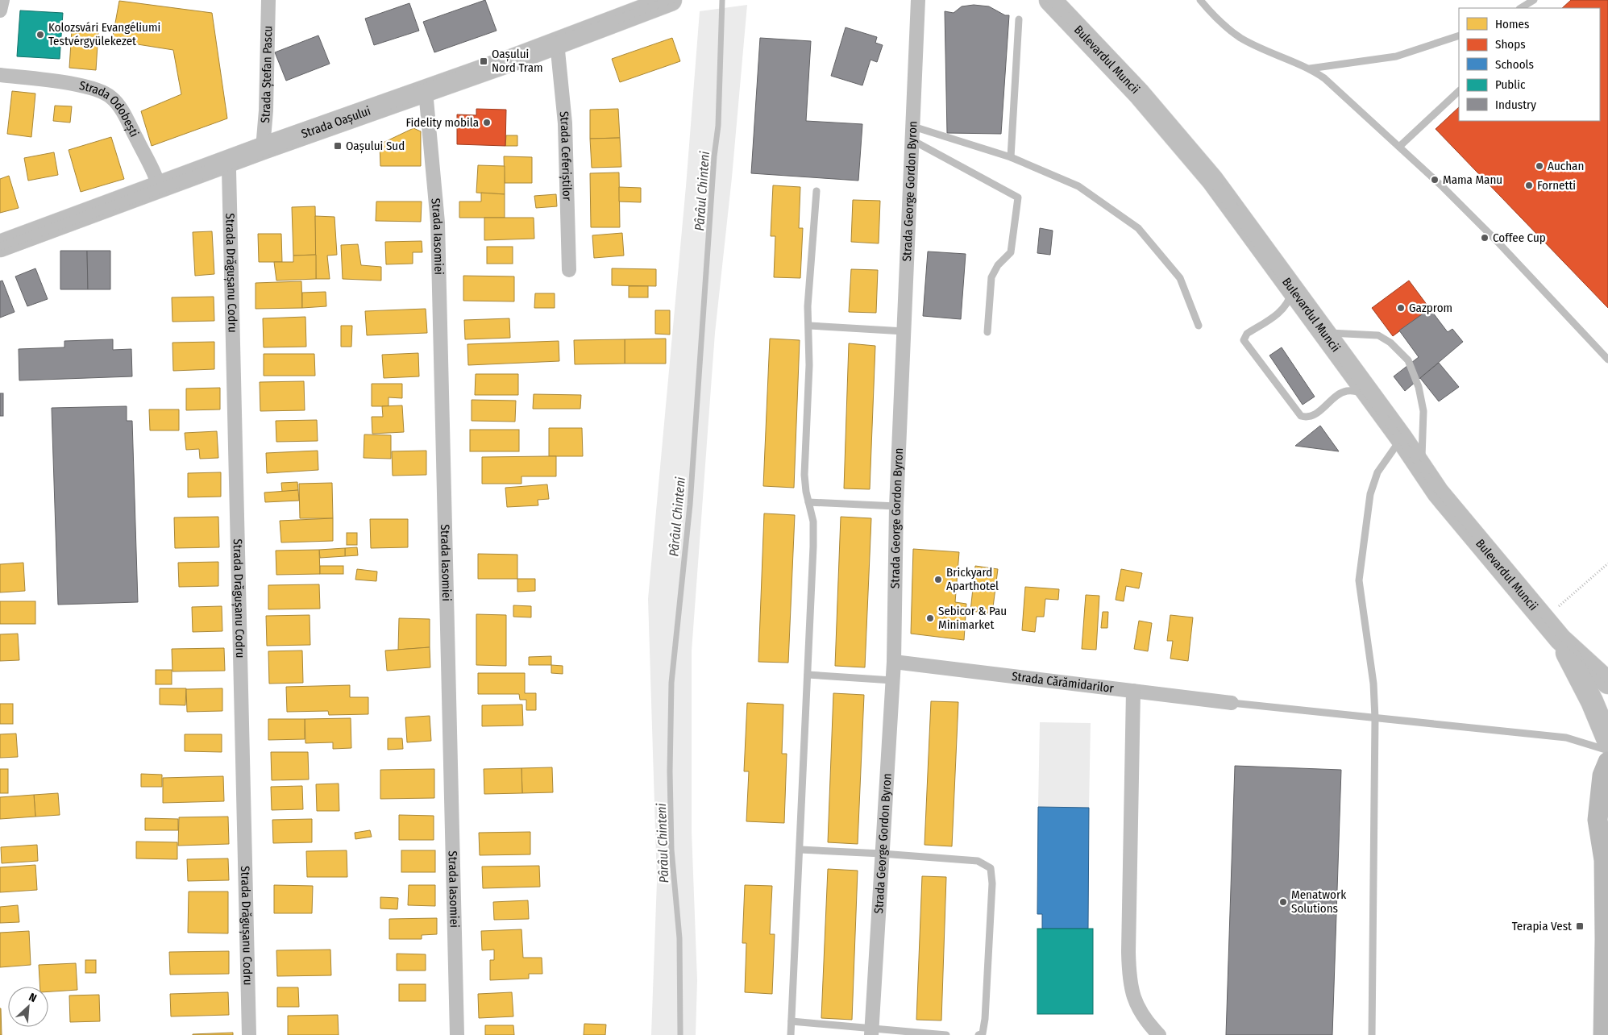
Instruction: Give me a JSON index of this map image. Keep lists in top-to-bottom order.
{
  "streets": {
    "main road": ["Bulevardul Muncii", "Strada Oașului"],
    "street": [
      "Strada Ștefan Pascu",
      "Strada Odobești",
      "Strada Ceferiștilor",
      "Strada George Gordon Byron",
      "Strada Iasomiei",
      "Strada Drăgușanu Codru",
      "Strada Cărămidarilor"
    ]
  },
  "crossings": [
    ["Strada Ștefan Pascu", "Strada Oașului"],
    ["Strada Odobești", "Strada Oașului"],
    ["Strada Oașului", "Strada Ceferiștilor"],
    ["Strada Oașului", "Strada Iasomiei"],
    ["Strada Oașului", "Strada Drăgușanu Codru"],
    ["Strada George Gordon Byron", "Strada Cărămidarilor"]
  ],
  "water": ["Pârâul Chinteni"],
  "places": {
    "other": [
      "Kolozsvári Evangéliumi Testvérgyülekezet",
      "Fidelity mobila",
      "Auchan",
      "Mama Manu",
      "Fornetti",
      "Coffee Cup",
      "Gazprom",
      "Brickyard Aparthotel",
      "Sebicor & Pau Minimarket",
      "Menatwork Solutions"
    ],
    "transit": ["Oașului Nord Tram", "Oașului Sud", "Terapia Vest"]
  },
  "legend": [
    "Homes",
    "Shops",
    "Schools",
    "Public",
    "Industry"
  ],
  "north": "top right"
}
